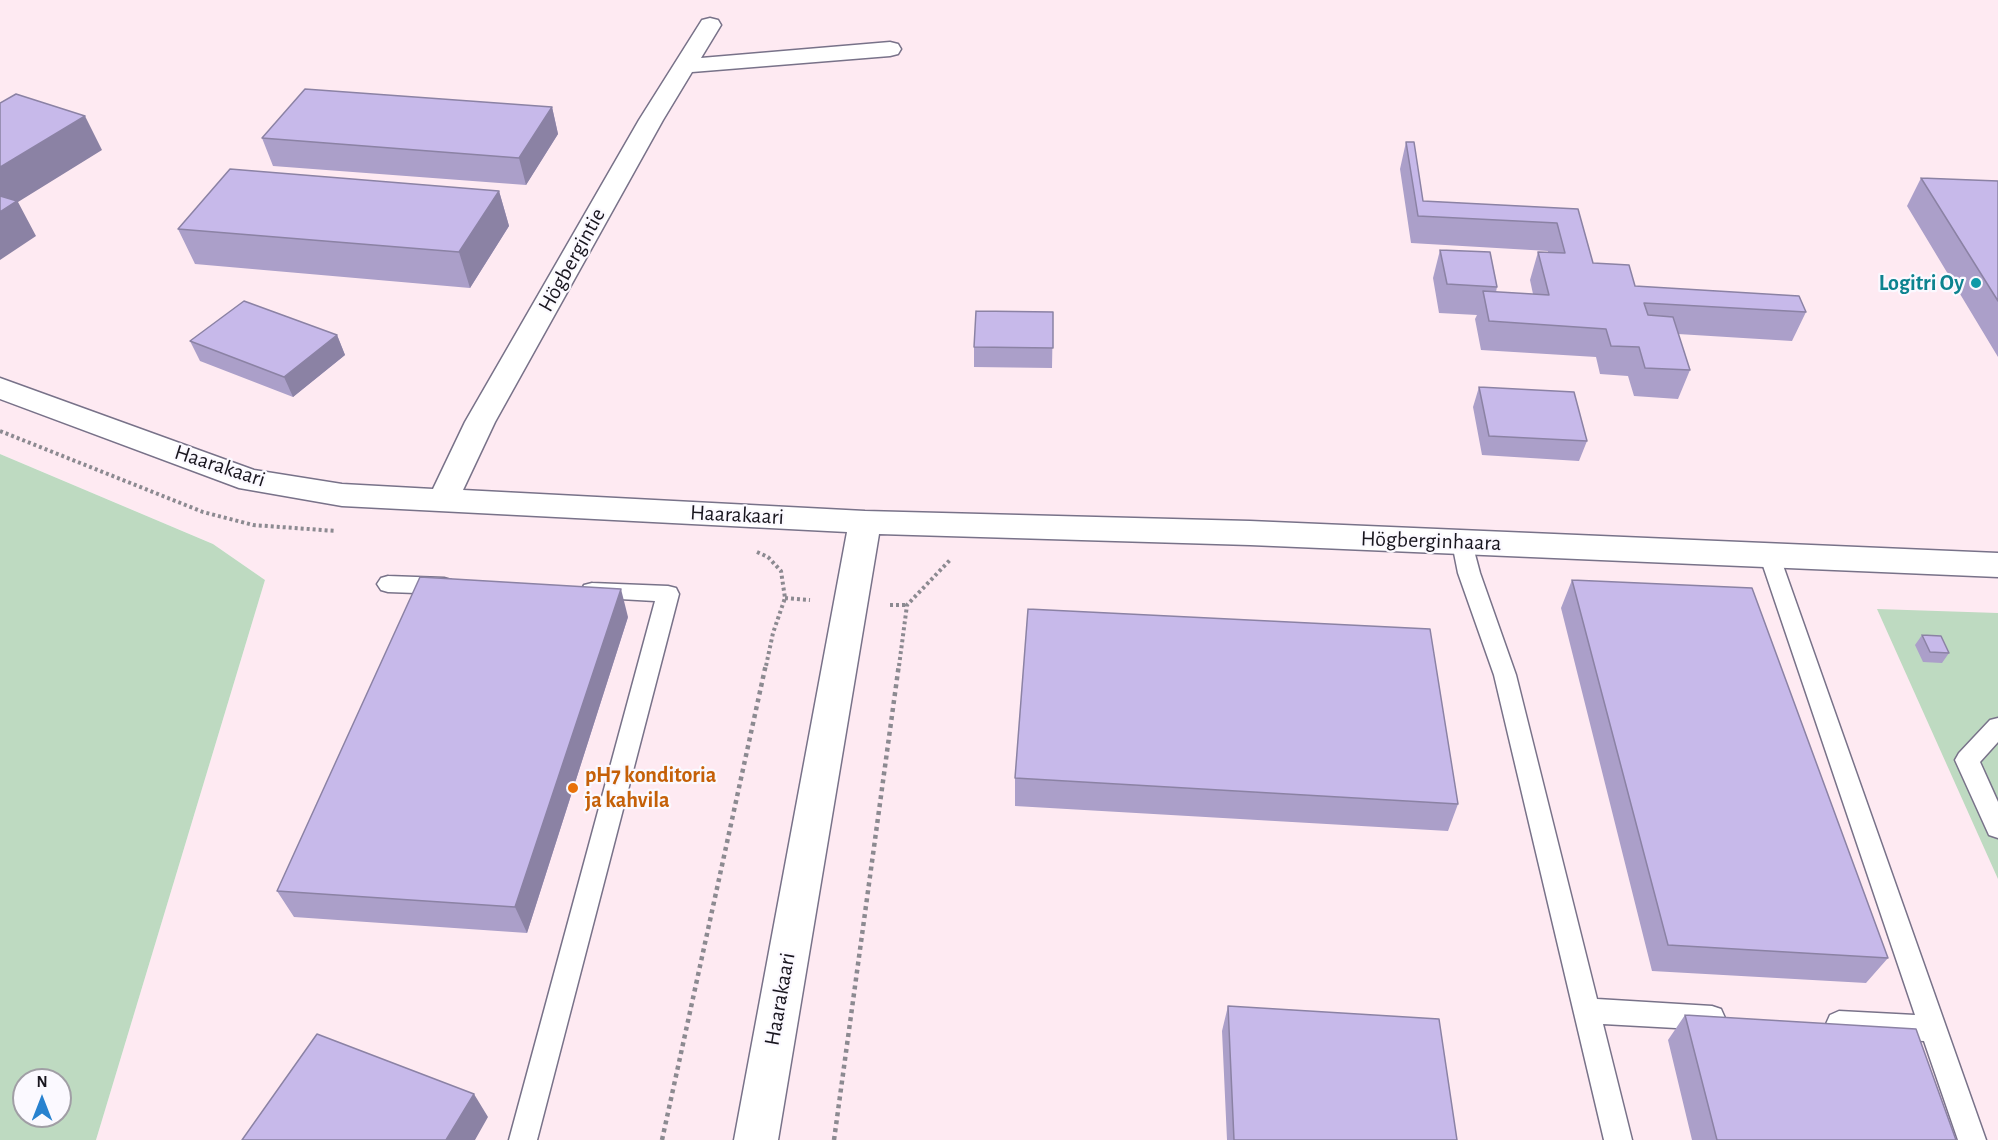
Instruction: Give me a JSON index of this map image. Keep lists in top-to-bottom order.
{
  "streets": {
    "street": ["Högbergintie", "Haarakaari", "Högberginhaara"]
  },
  "crossings": [
    ["Högbergintie", "Haarakaari"],
    ["Haarakaari", "Högberginhaara"]
  ],
  "places": ["Logitri Oy", "pH7 konditoria ja kahvila"],
  "north": "top"
}
